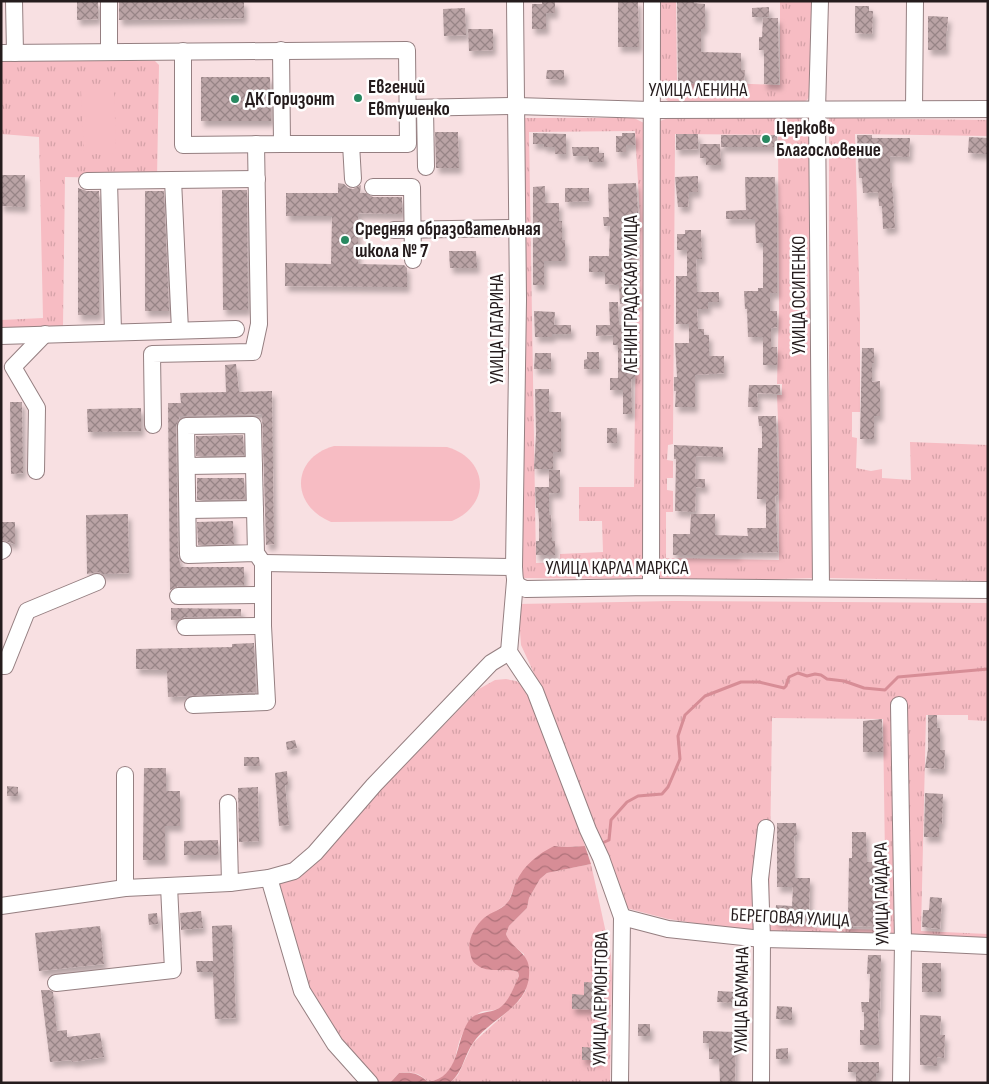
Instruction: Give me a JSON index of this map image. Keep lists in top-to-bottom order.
{
  "streets": {
    "street": [
      "УЛИЦА ЛЕНИНА",
      "ЛЕНИНГРАДСКАЯ УЛИЦА",
      "УЛИЦА ОСИПЕНКО",
      "УЛИЦА ГАГАРИНА",
      "УЛИЦА КАРЛА МАРКСА",
      "УЛИЦА ГАЙДАРА",
      "БЕРЕГОВАЯ УЛИЦА",
      "УЛИЦА ЛЕРМОНТОВА",
      "УЛИЦА БАУМАНА"
    ]
  },
  "crossings": [
    ["УЛИЦА ЛЕНИНА", "ЛЕНИНГРАДСКАЯ УЛИЦА"],
    ["УЛИЦА ЛЕНИНА", "УЛИЦА ОСИПЕНКО"],
    ["УЛИЦА ЛЕНИНА", "УЛИЦА ГАГАРИНА"],
    ["ЛЕНИНГРАДСКАЯ УЛИЦА", "УЛИЦА КАРЛА МАРКСА"],
    ["УЛИЦА ОСИПЕНКО", "УЛИЦА КАРЛА МАРКСА"],
    ["УЛИЦА ГАГАРИНА", "УЛИЦА КАРЛА МАРКСА"],
    ["УЛИЦА ГАЙДАРА", "БЕРЕГОВАЯ УЛИЦА"],
    ["БЕРЕГОВАЯ УЛИЦА", "УЛИЦА ЛЕРМОНТОВА"],
    ["БЕРЕГОВАЯ УЛИЦА", "УЛИЦА БАУМАНА"]
  ],
  "places": [
    "Евгений Евтушенко",
    "ДК Горизонт",
    "Церковь Благословение",
    "Средняя образовательная школа № 7"
  ]
}
